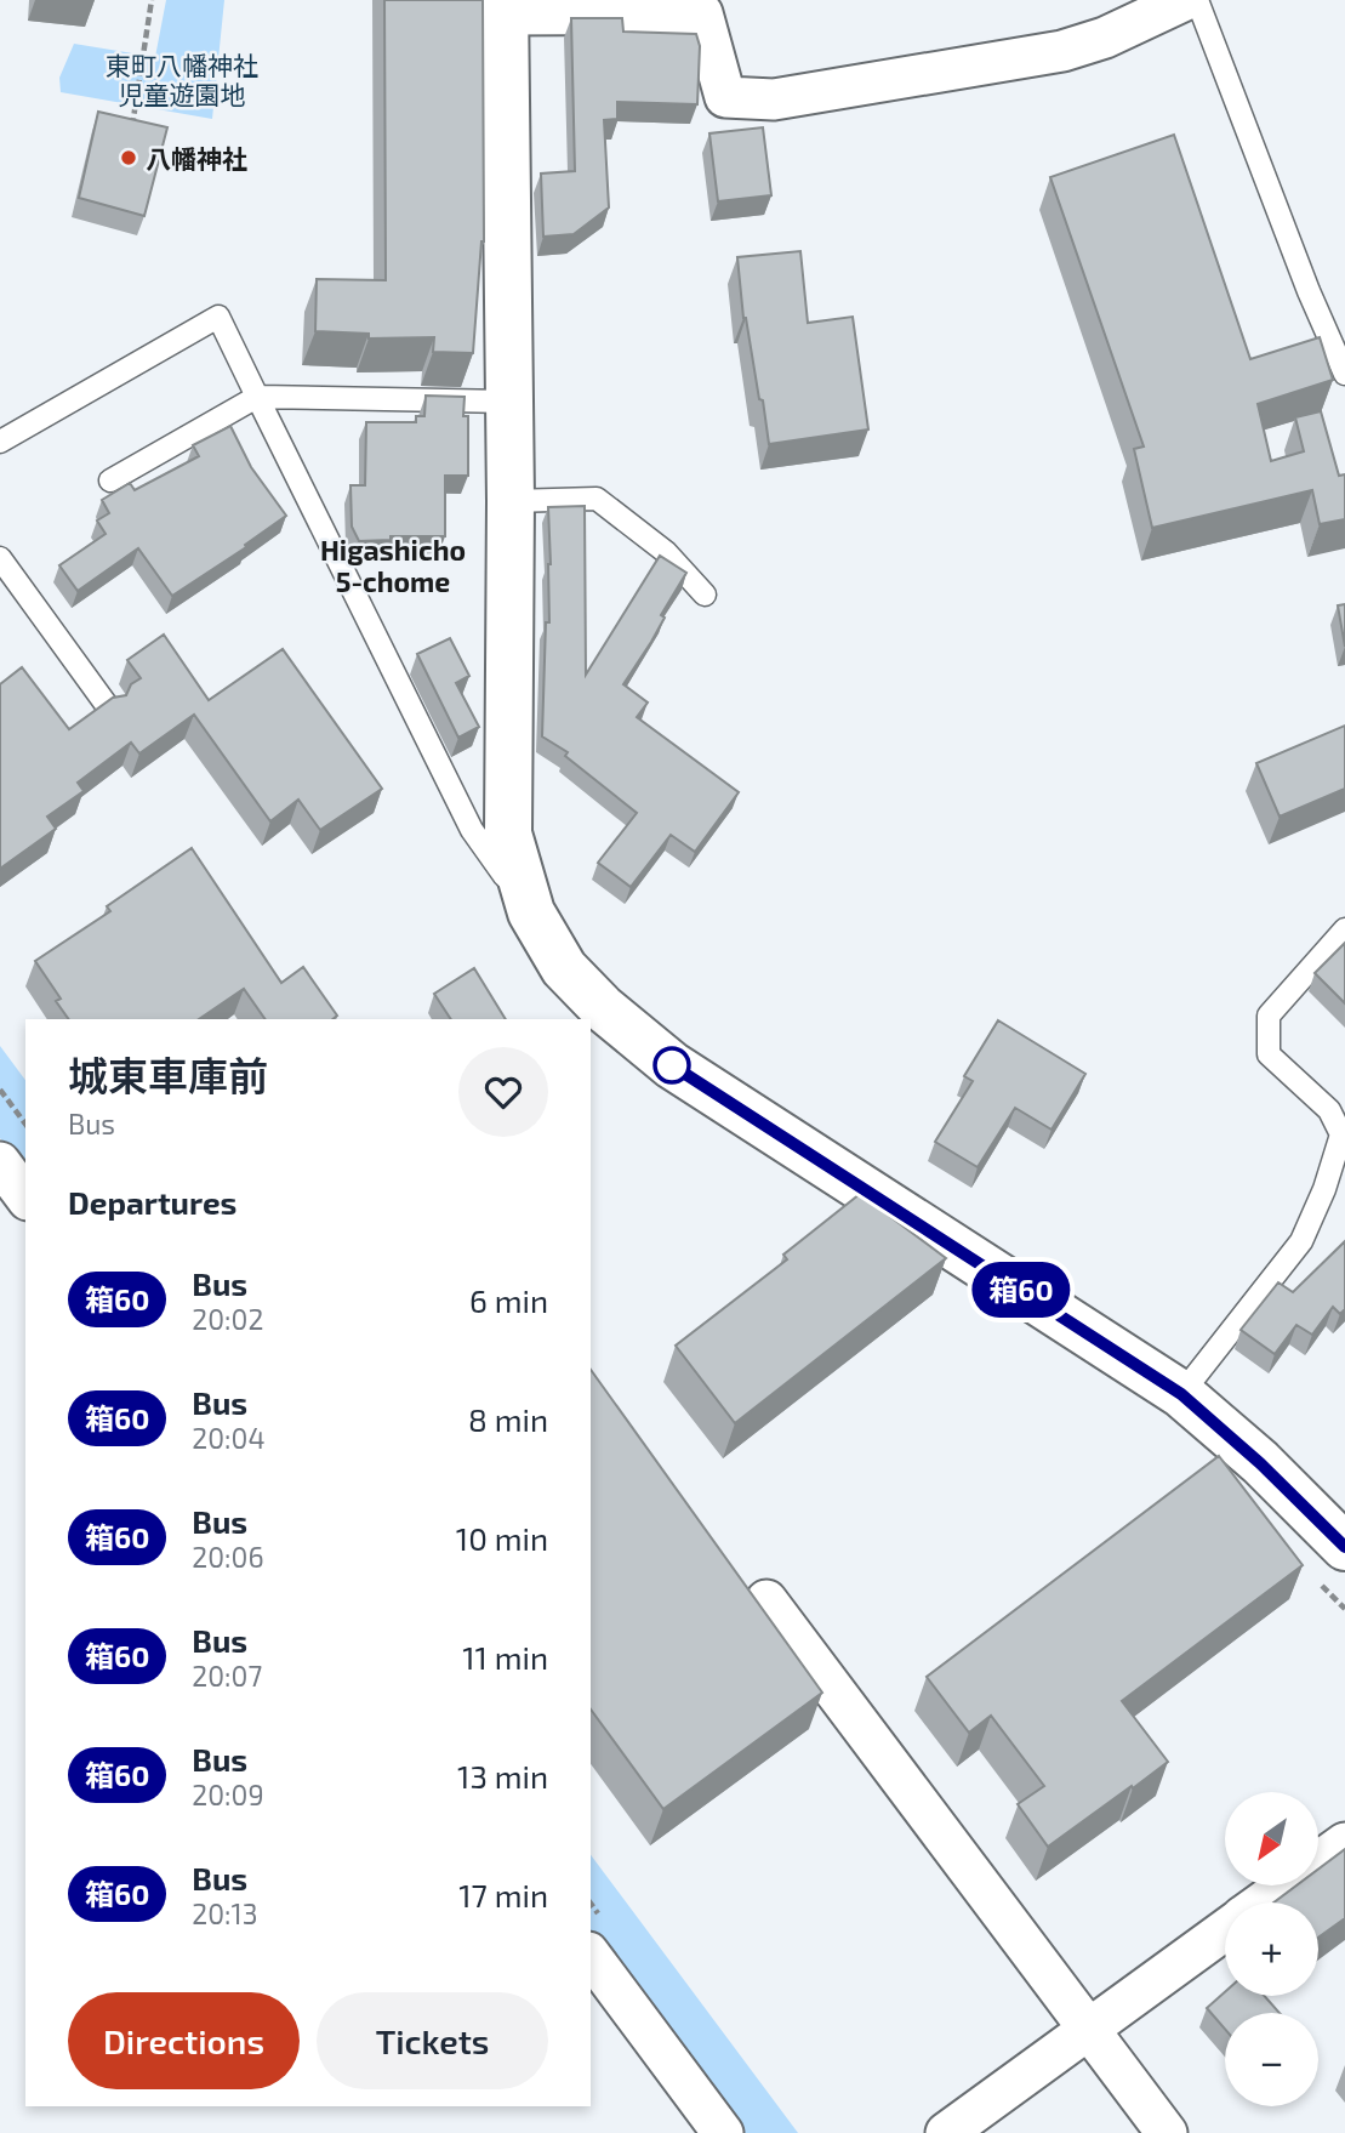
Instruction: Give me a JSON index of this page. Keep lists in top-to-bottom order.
{
  "districts": ["Higashicho 5-chome"],
  "parks": ["東町八幡神社 児童遊園地"],
  "places": ["八幡神社"],
  "lines": ["bus line 箱60"],
  "north": "bottom left",
  "page": {
    "on_map": "箱60",
    "heading": [
      ["城東車庫前", "Bus"],
      "Departures"
    ],
    "list": [
      {
        "mark": "箱60",
        "name": "Bus",
        "note": "20:02",
        "value": "6 min"
      },
      {
        "mark": "箱60",
        "name": "Bus",
        "note": "20:04",
        "value": "8 min"
      },
      {
        "mark": "箱60",
        "name": "Bus",
        "note": "20:06",
        "value": "10 min"
      },
      {
        "mark": "箱60",
        "name": "Bus",
        "note": "20:07",
        "value": "11 min"
      },
      {
        "mark": "箱60",
        "name": "Bus",
        "note": "20:09",
        "value": "13 min"
      },
      {
        "mark": "箱60",
        "name": "Bus",
        "note": "20:13",
        "value": "17 min"
      }
    ],
    "map_buttons": ["+", "−"],
    "buttons": ["Directions", "Tickets"]
  }
}
